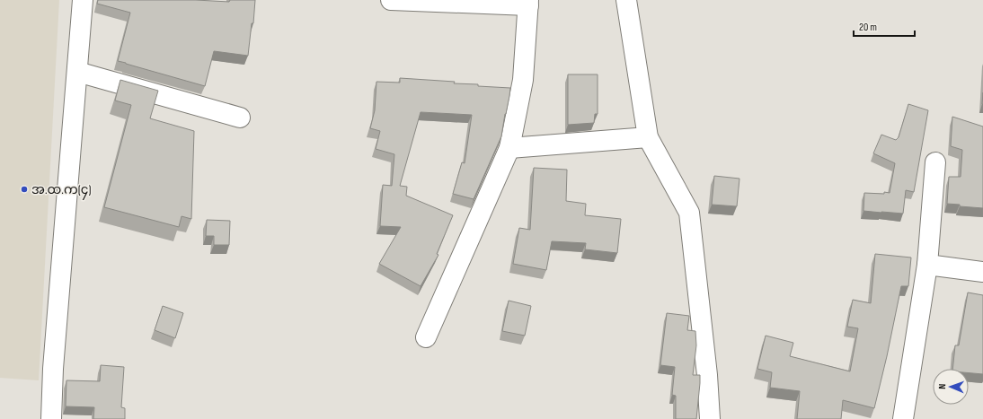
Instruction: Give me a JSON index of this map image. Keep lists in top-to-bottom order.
{
  "places": ["အ.ထ.က(၄)"],
  "scale_bar": "20 m",
  "north": "left"
}
